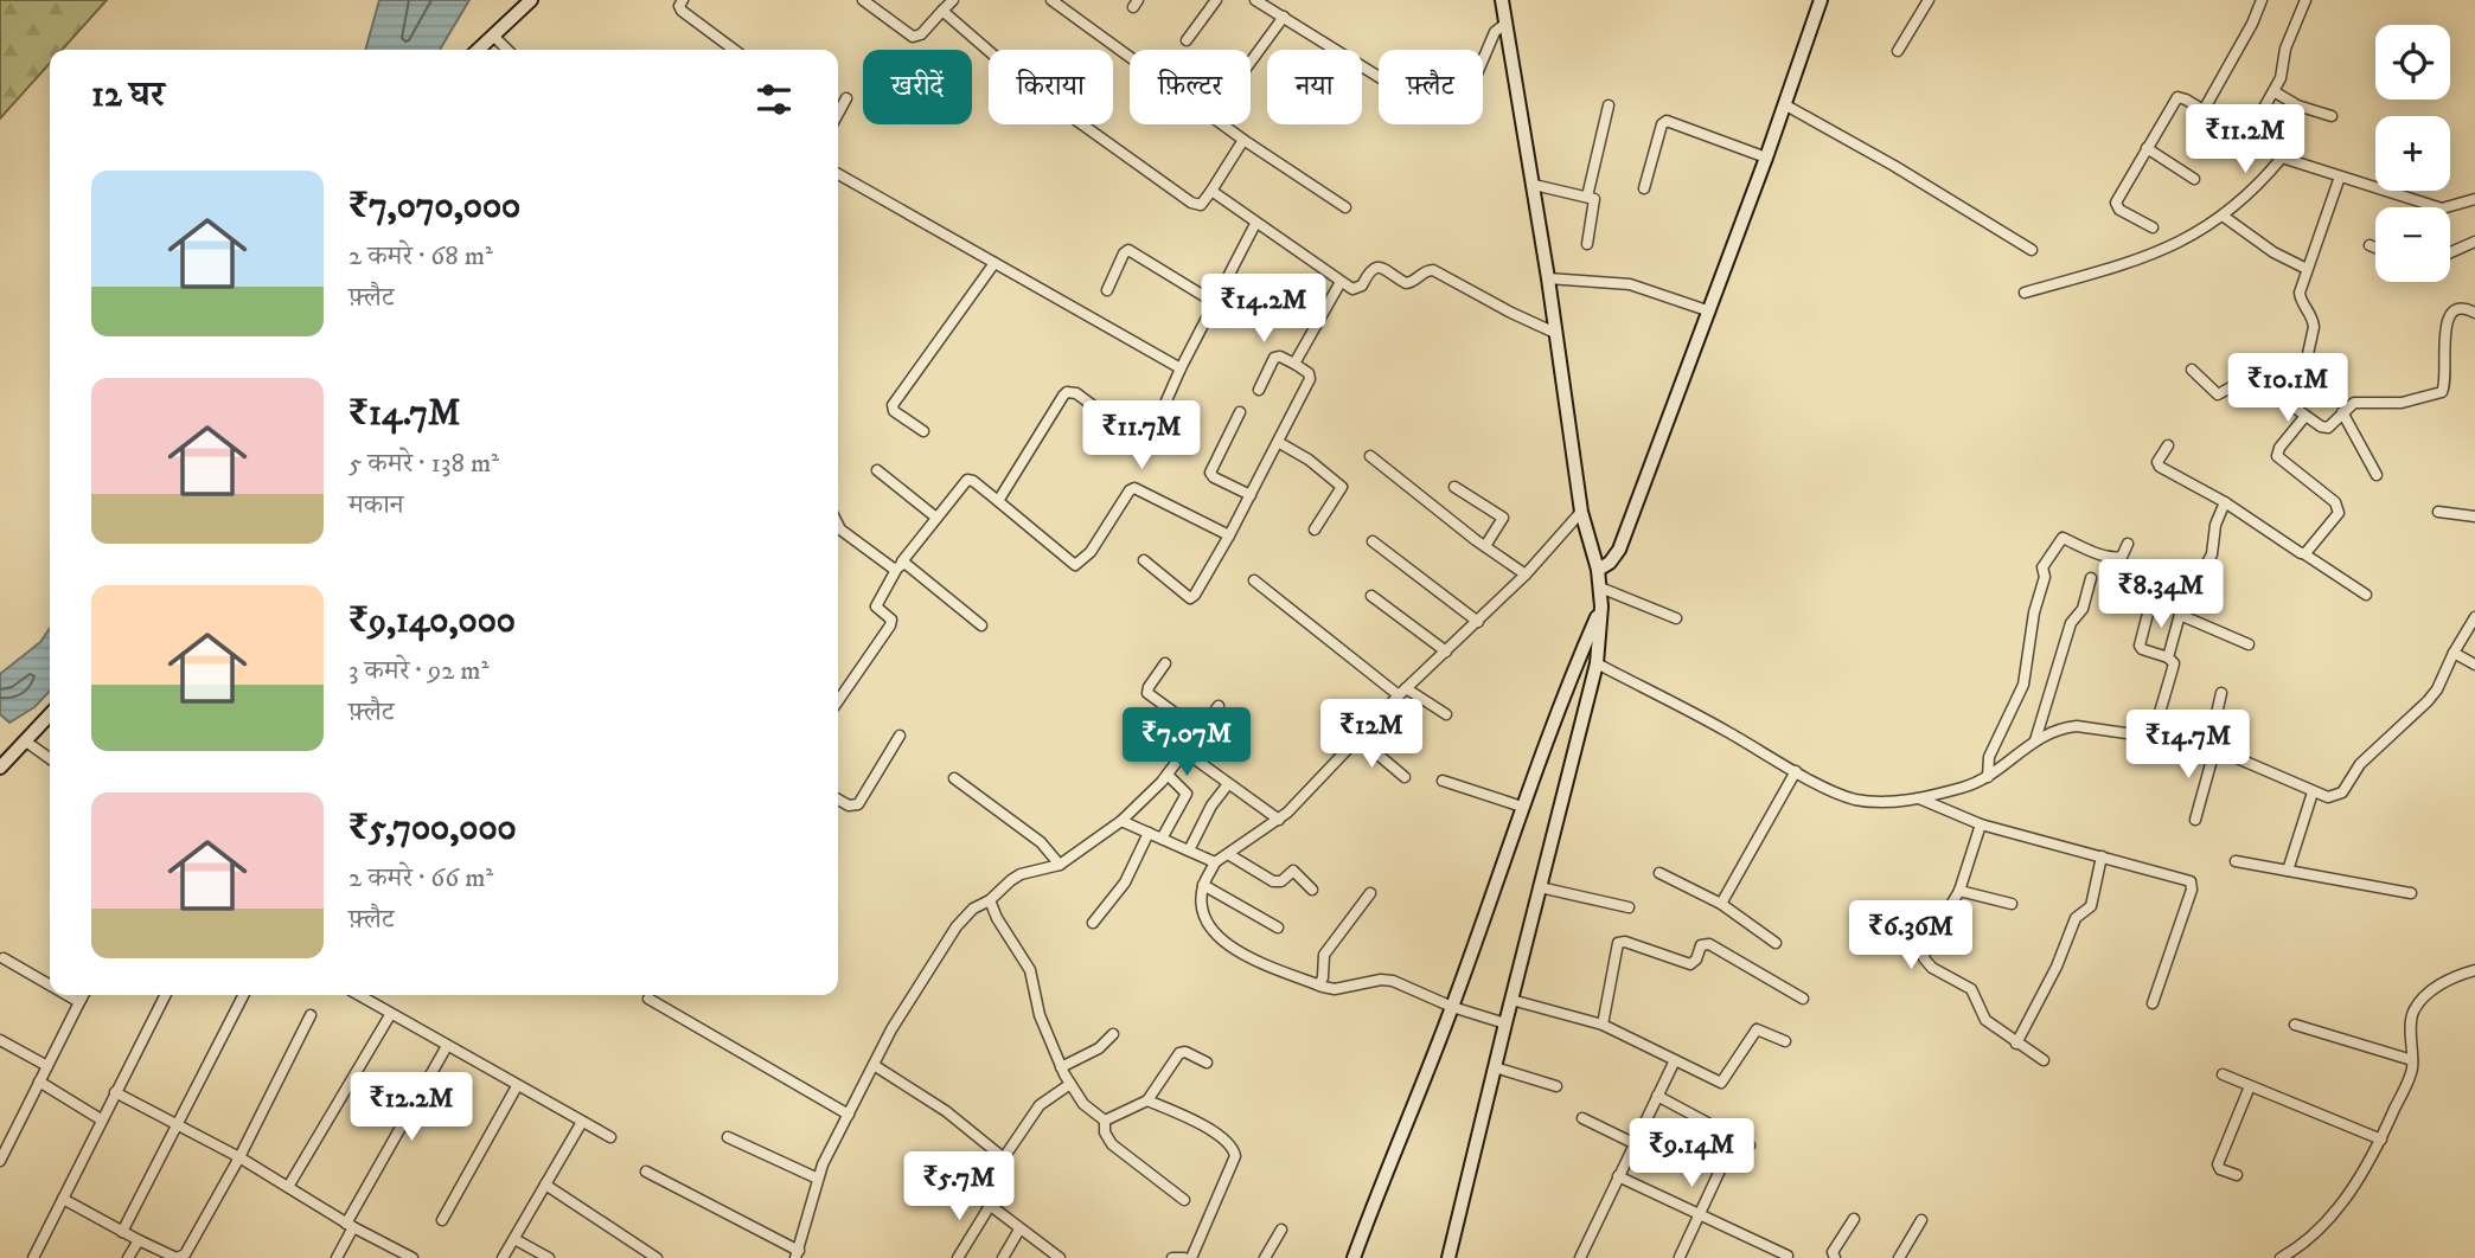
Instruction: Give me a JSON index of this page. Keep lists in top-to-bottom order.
{
  "page": {
    "map_buttons": ["+", "−"],
    "chip": [
      "खरीदें",
      "किराया",
      "फ़िल्टर",
      "नया",
      "फ़्लैट"
    ],
    "heading": "12 घर",
    "price": [
      "₹11.2M",
      "₹14.2M",
      "₹10.1M",
      "₹11.7M",
      "₹8.34M",
      "₹12M",
      "₹7.07M",
      "₹14.7M",
      "₹6.36M",
      "₹12.2M",
      "₹9.14M",
      "₹5.7M"
    ],
    "list": [
      {
        "name": "₹7,070,000",
        "note": "2 कमरे · 68 m² · फ़्लैट"
      },
      {
        "name": "₹14.7M",
        "note": "5 कमरे · 138 m² · मकान"
      },
      {
        "name": "₹9,140,000",
        "note": "3 कमरे · 92 m² · फ़्लैट"
      },
      {
        "name": "₹5,700,000",
        "note": "2 कमरे · 66 m² · फ़्लैट"
      }
    ]
  }
}
